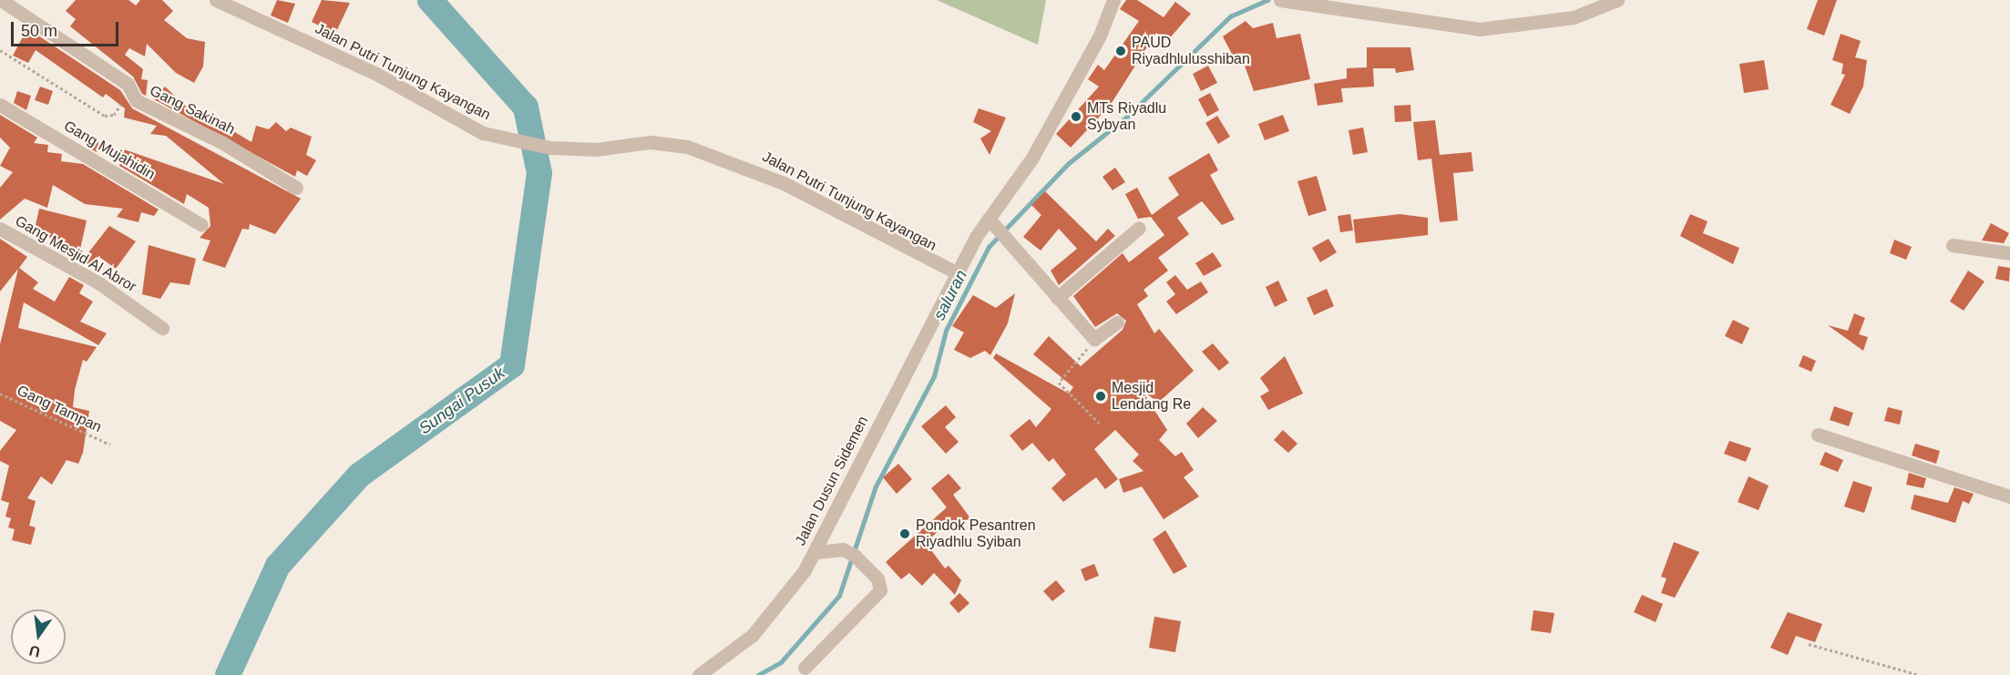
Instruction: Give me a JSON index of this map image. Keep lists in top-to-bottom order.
{
  "streets": {
    "street": [
      "Jalan Putri Tunjung Kayangan",
      "Gang Sakinah",
      "Gang Mujahidin",
      "Gang Mesjid Al Abror",
      "Jalan Dusun Sidemen"
    ],
    "path": ["Gang Tampan"]
  },
  "crossings": [
    ["Jalan Putri Tunjung Kayangan", "Jalan Dusun Sidemen"]
  ],
  "water": ["saluran", "Sungai Pusuk"],
  "places": [
    "PAUD Riyadhlulusshiban",
    "MTs Riyadlu Sybyan",
    "Mesjid Lendang Re",
    "Pondok Pesantren Riyadhlu Syiban"
  ],
  "scale_bar": "50 m",
  "north": "bottom"
}
